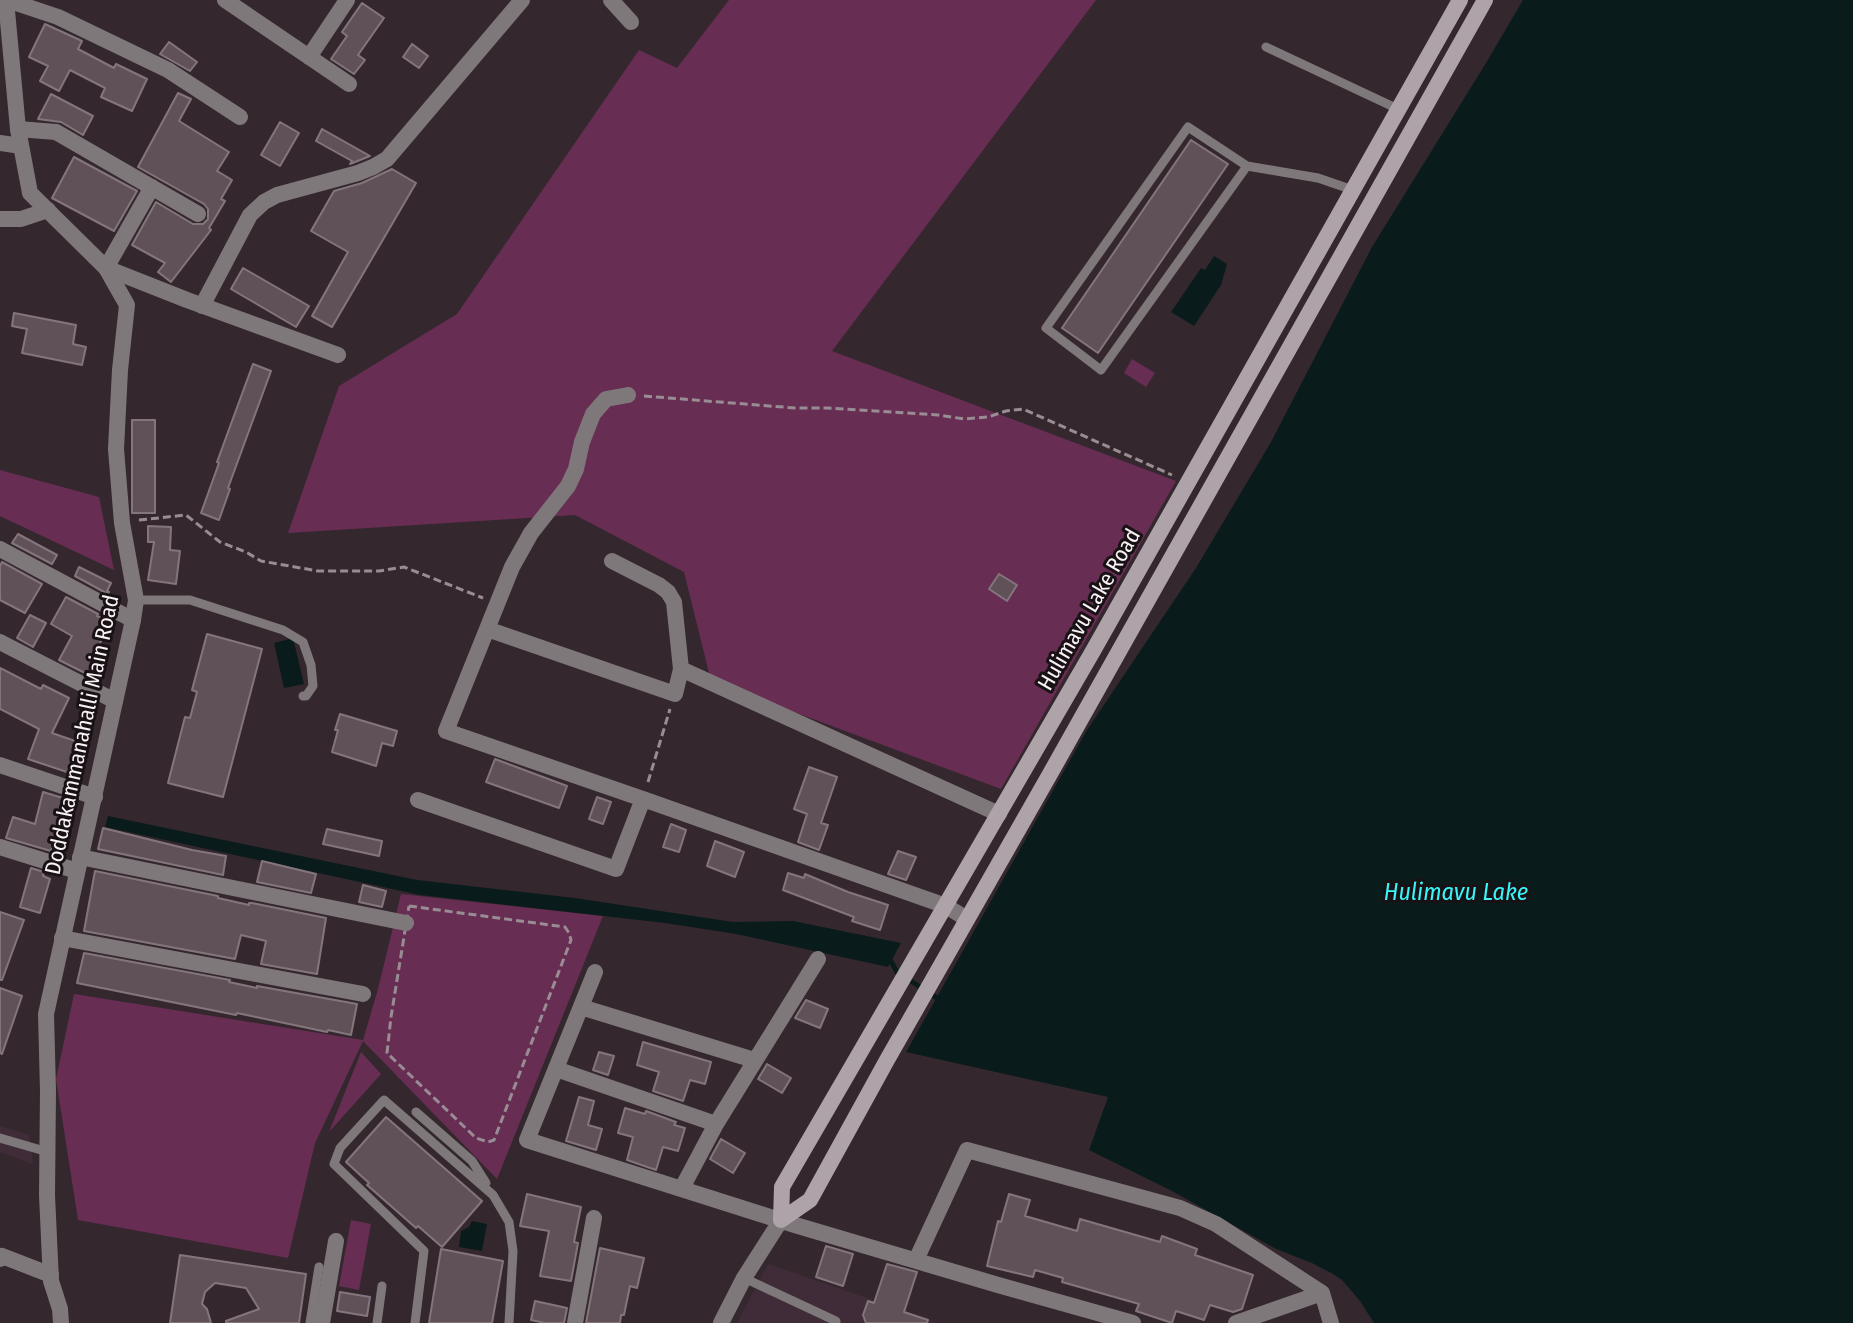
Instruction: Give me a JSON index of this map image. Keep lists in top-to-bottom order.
{
  "streets": {
    "main road": ["Hulimavu Lake Road"],
    "street": ["Doddakammanahalli Main Road"]
  },
  "water": ["Hulimavu Lake"]
}
